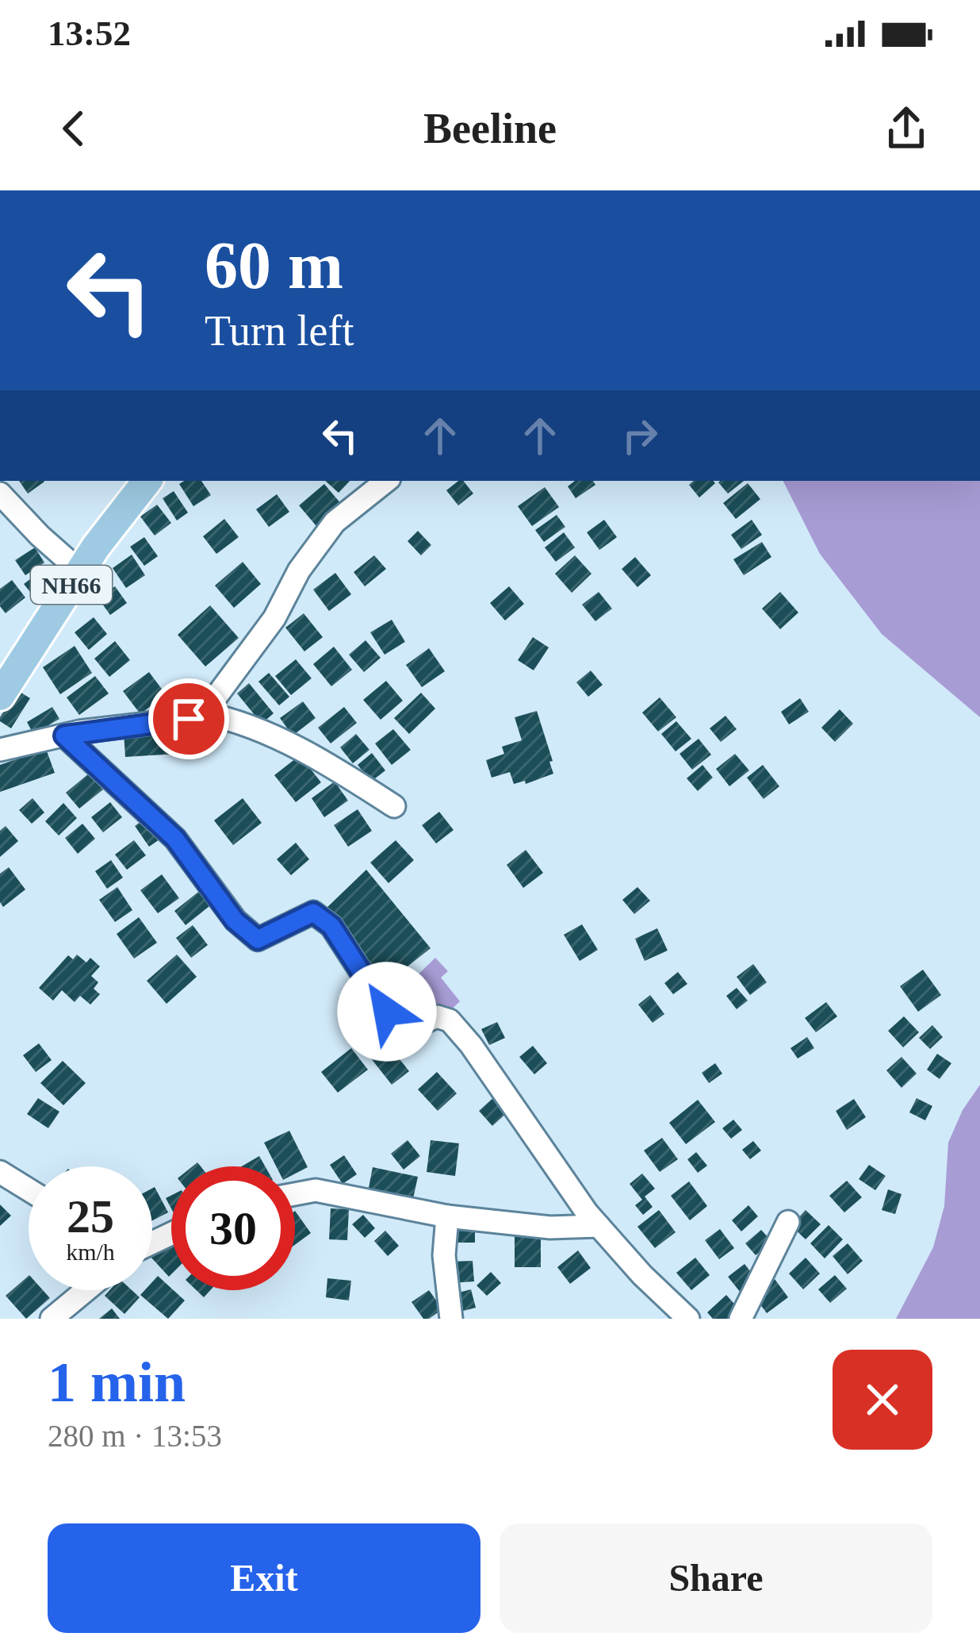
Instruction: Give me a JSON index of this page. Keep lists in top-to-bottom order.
{
  "streets": {
    "main road": ["NH66"]
  },
  "page": {
    "status": "13:52",
    "header": "Beeline",
    "turn": ["60 m", "Turn left"],
    "speed": "25 km/h",
    "limit": "30",
    "heading": ["1 min", "280 m · 13:53"],
    "buttons": ["Exit", "Share"]
  }
}
